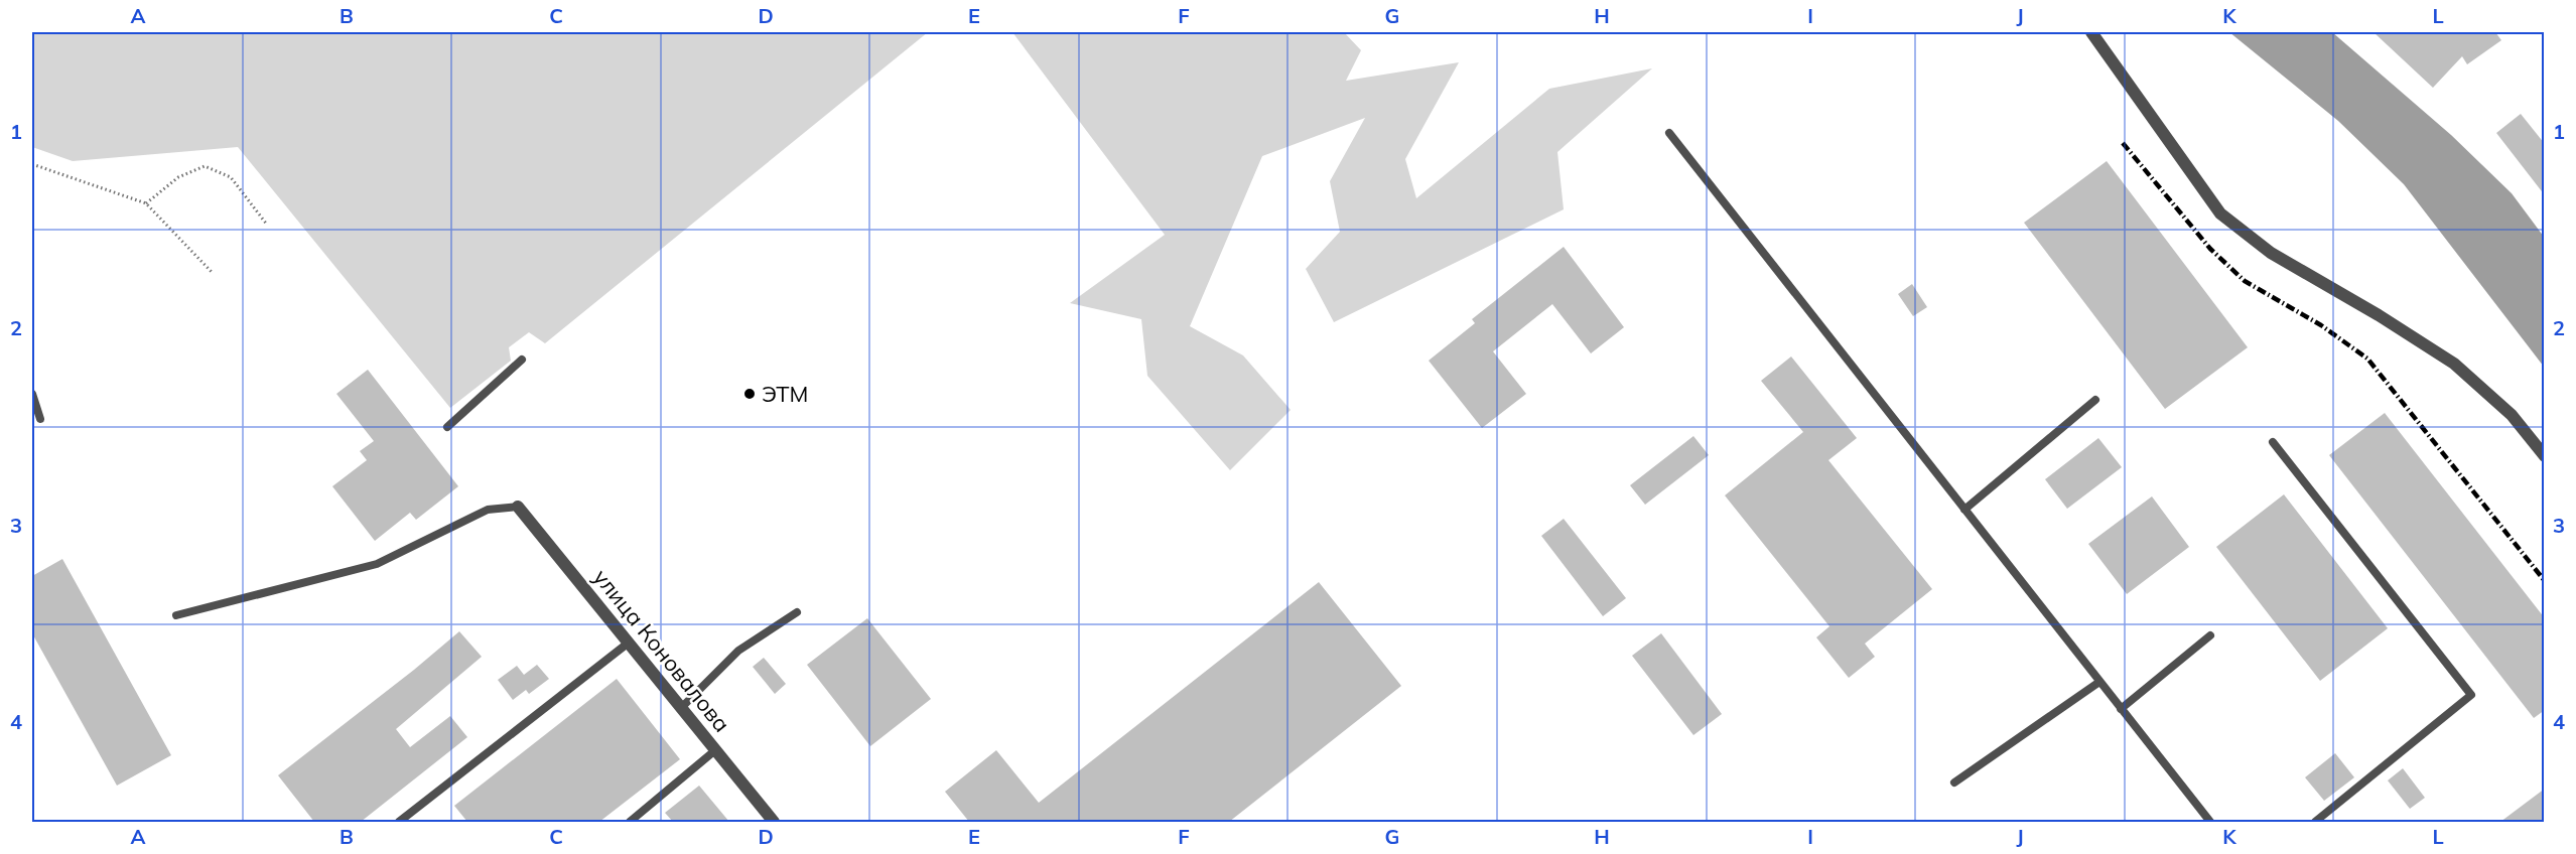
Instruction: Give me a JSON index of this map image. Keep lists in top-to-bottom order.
{
  "streets": {
    "street": ["улица Коновалова"]
  },
  "places": ["ЭТМ"],
  "grid": {
    "columns": [
      "A",
      "B",
      "C",
      "D",
      "E",
      "F",
      "G",
      "H",
      "I",
      "J",
      "K",
      "L"
    ],
    "rows": [
      "1",
      "2",
      "3",
      "4"
    ]
  }
}
